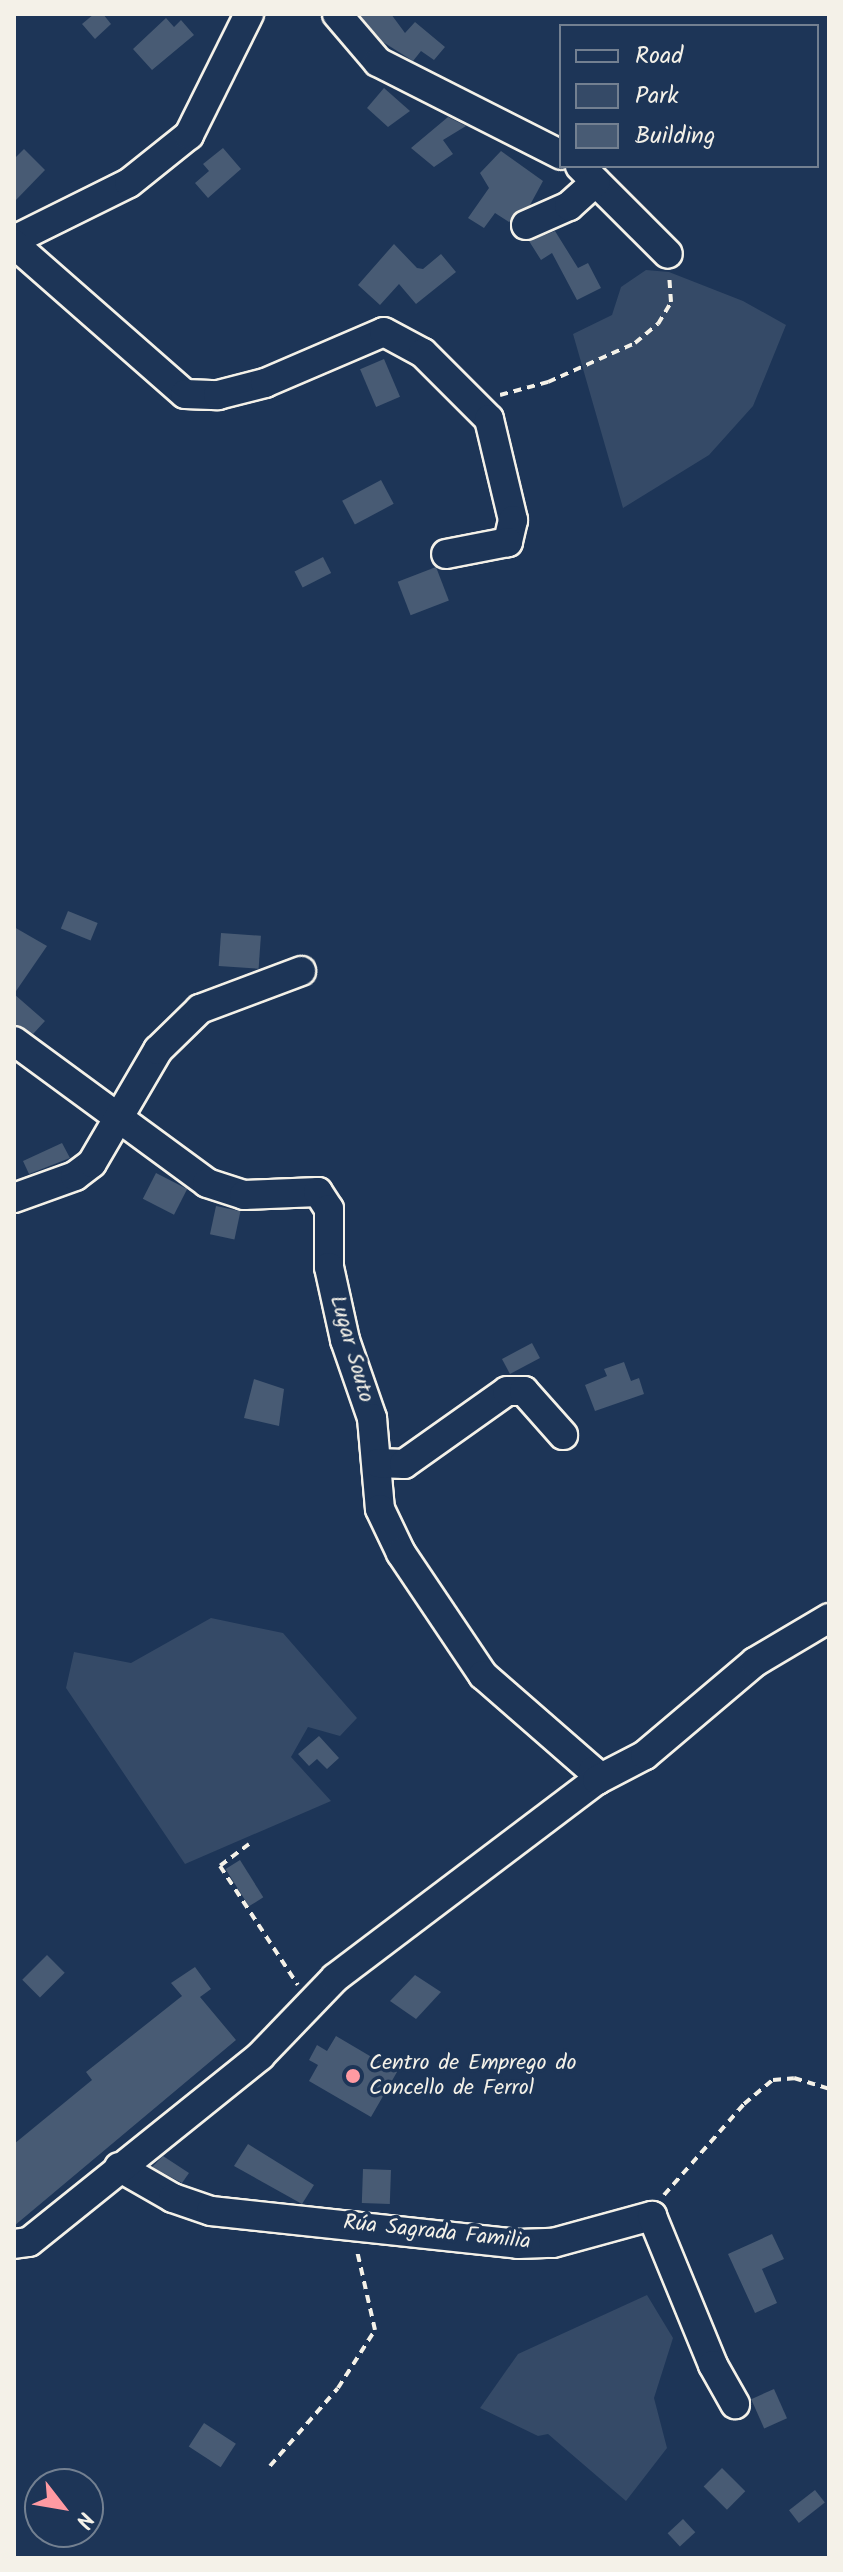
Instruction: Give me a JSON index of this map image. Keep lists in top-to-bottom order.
{
  "streets": {
    "street": ["Lugar Souto", "Rúa Sagrada Familia"]
  },
  "places": ["Centro de Emprego do Concello de Ferrol"],
  "legend": ["Road", "Park", "Building"],
  "north": "bottom right"
}
